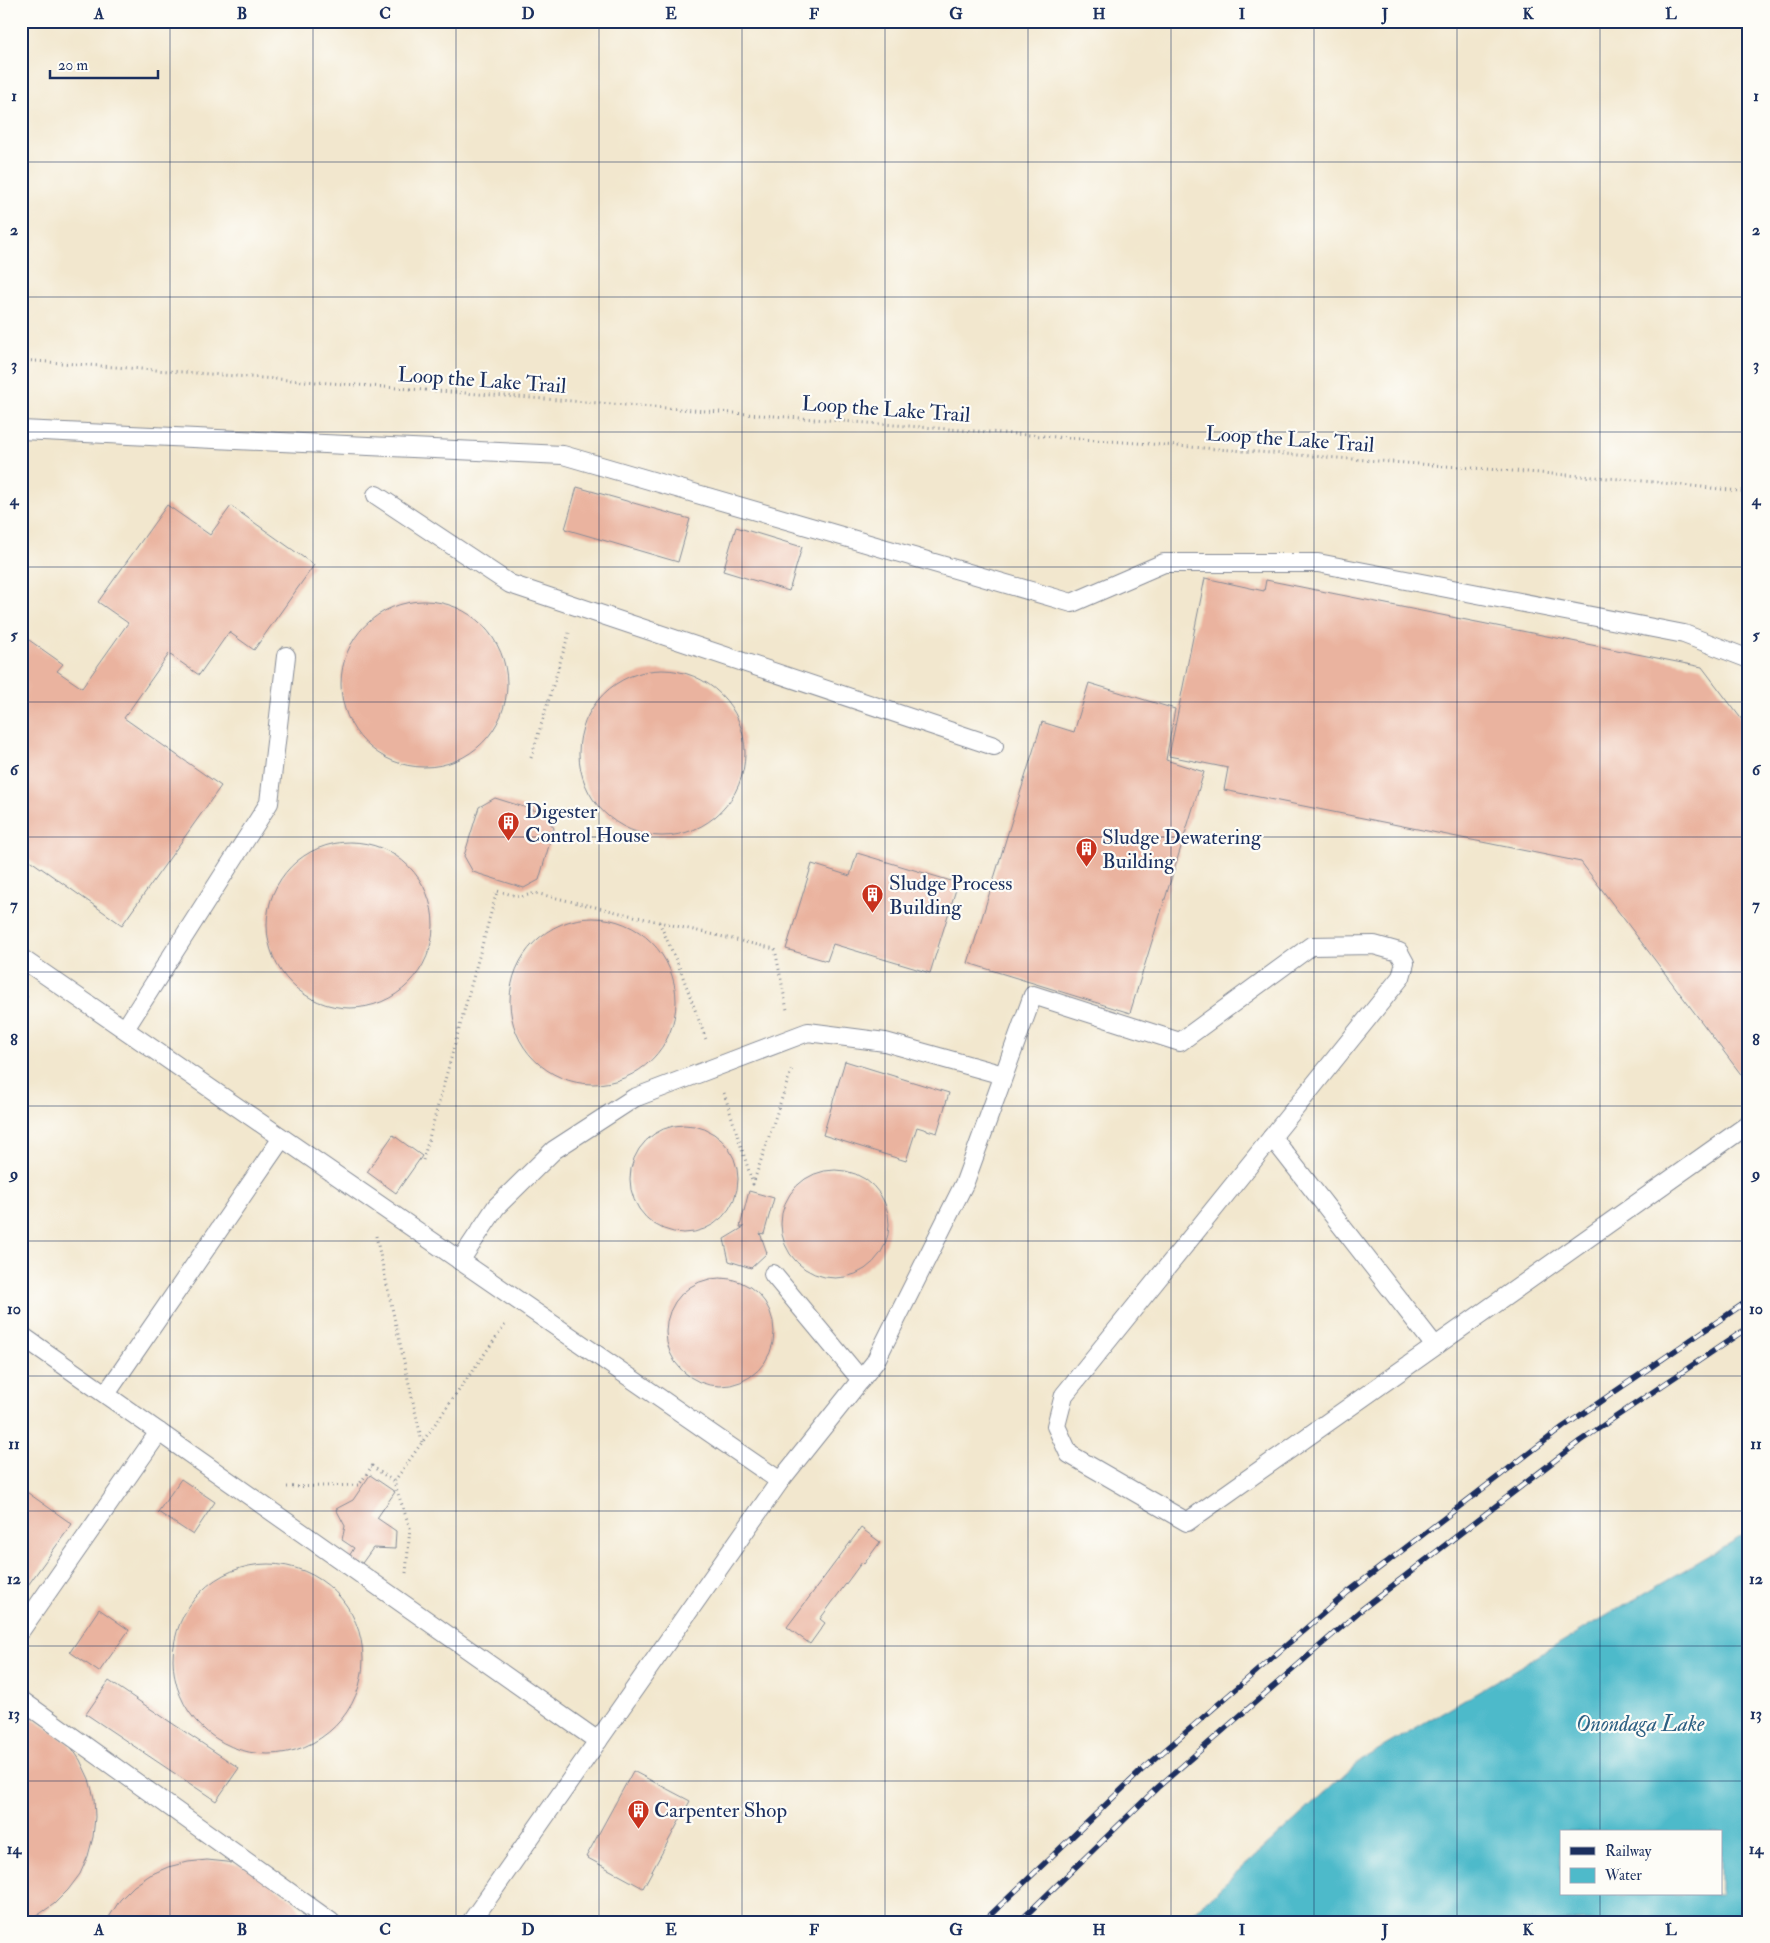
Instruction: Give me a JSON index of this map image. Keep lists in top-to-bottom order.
{
  "streets": {
    "path": ["Loop the Lake Trail"]
  },
  "water": ["Onondaga Lake"],
  "places": {
    "building": [
      "Digester Control House",
      "Sludge Dewatering Building",
      "Sludge Process Building",
      "Carpenter Shop"
    ]
  },
  "legend": ["Railway", "Water"],
  "scale_bar": "20 m",
  "grid": {
    "columns": [
      "A",
      "B",
      "C",
      "D",
      "E",
      "F",
      "G",
      "H",
      "I",
      "J",
      "K",
      "L"
    ],
    "rows": [
      "1",
      "2",
      "3",
      "4",
      "5",
      "6",
      "7",
      "8",
      "9",
      "10",
      "11",
      "12",
      "13",
      "14"
    ]
  }
}
